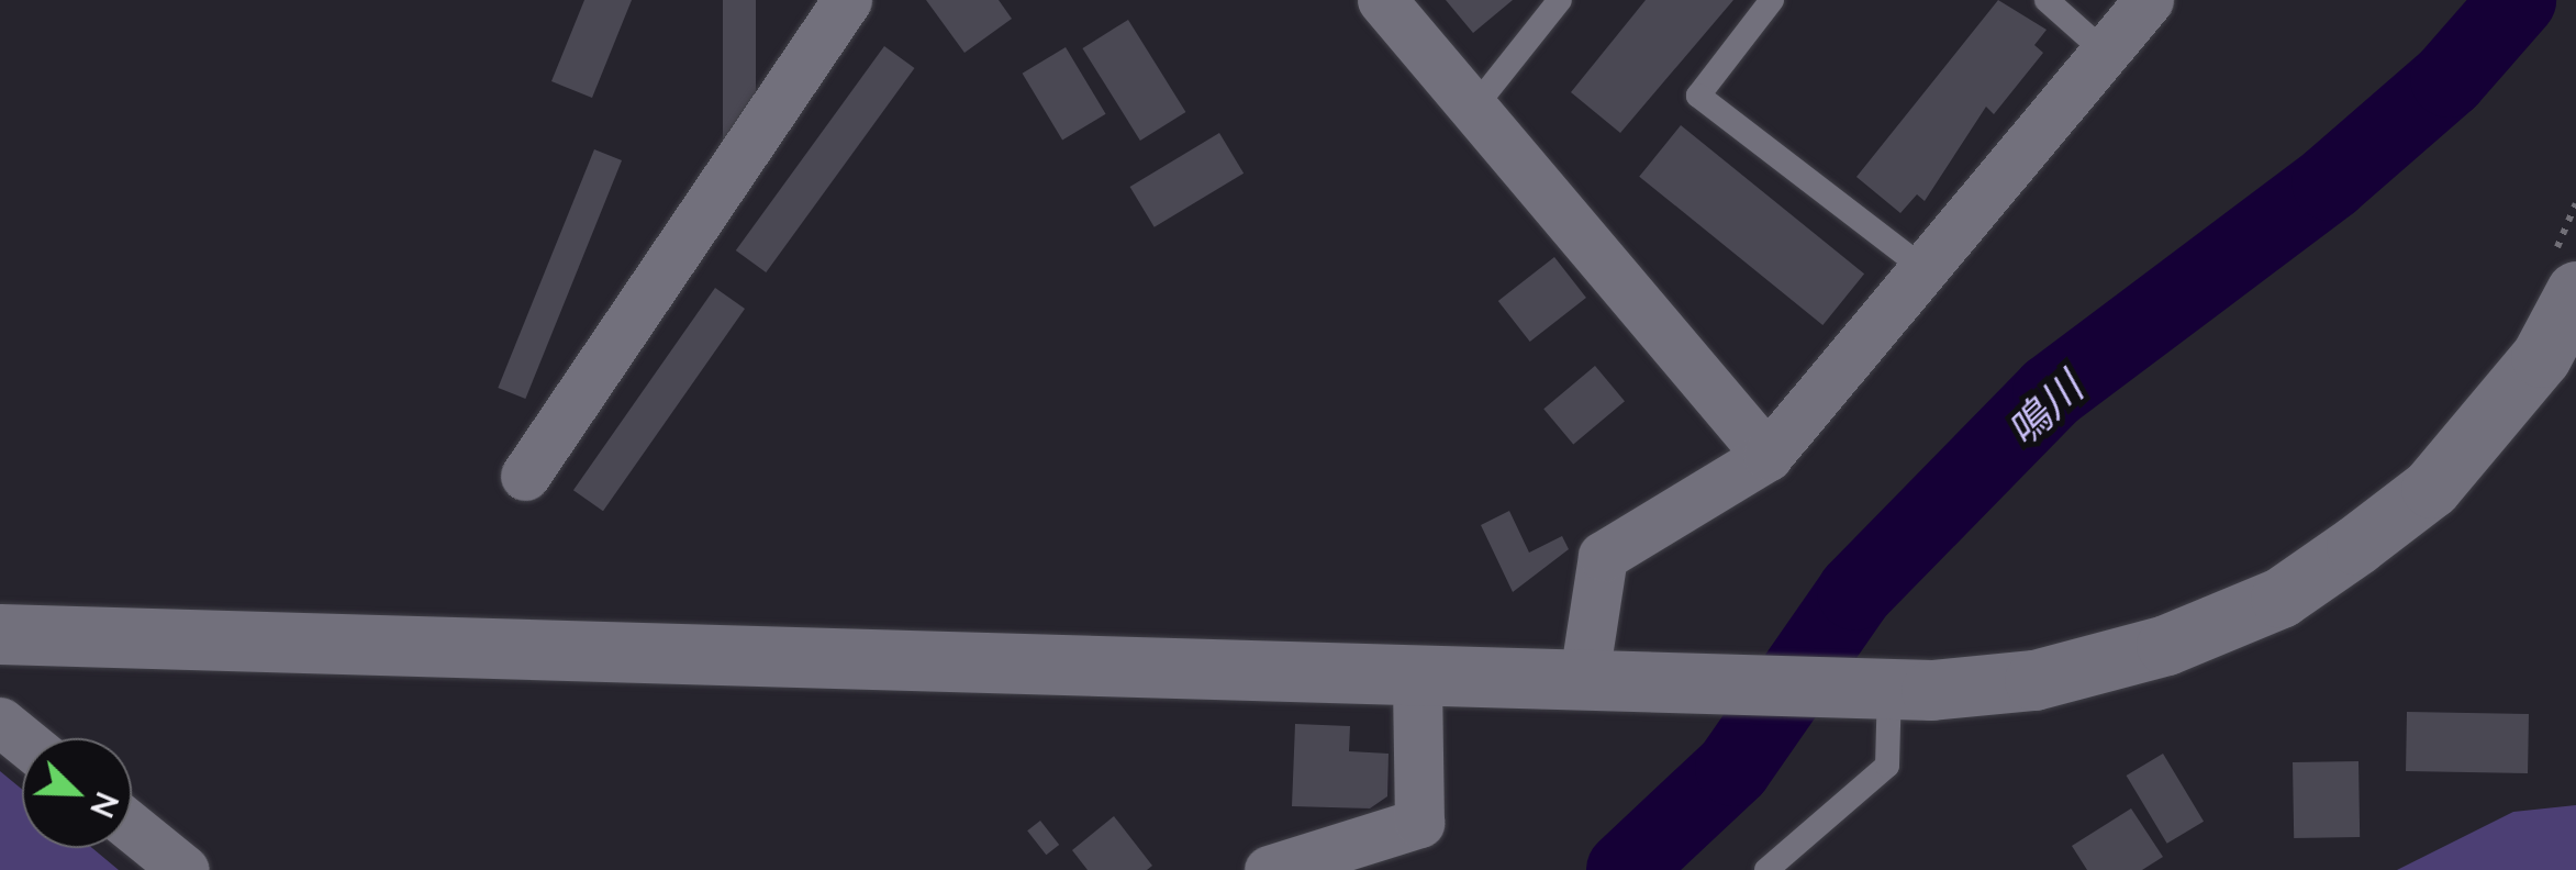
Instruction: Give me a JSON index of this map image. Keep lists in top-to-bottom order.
{
  "water": ["鳴川"],
  "north": "bottom right"
}
